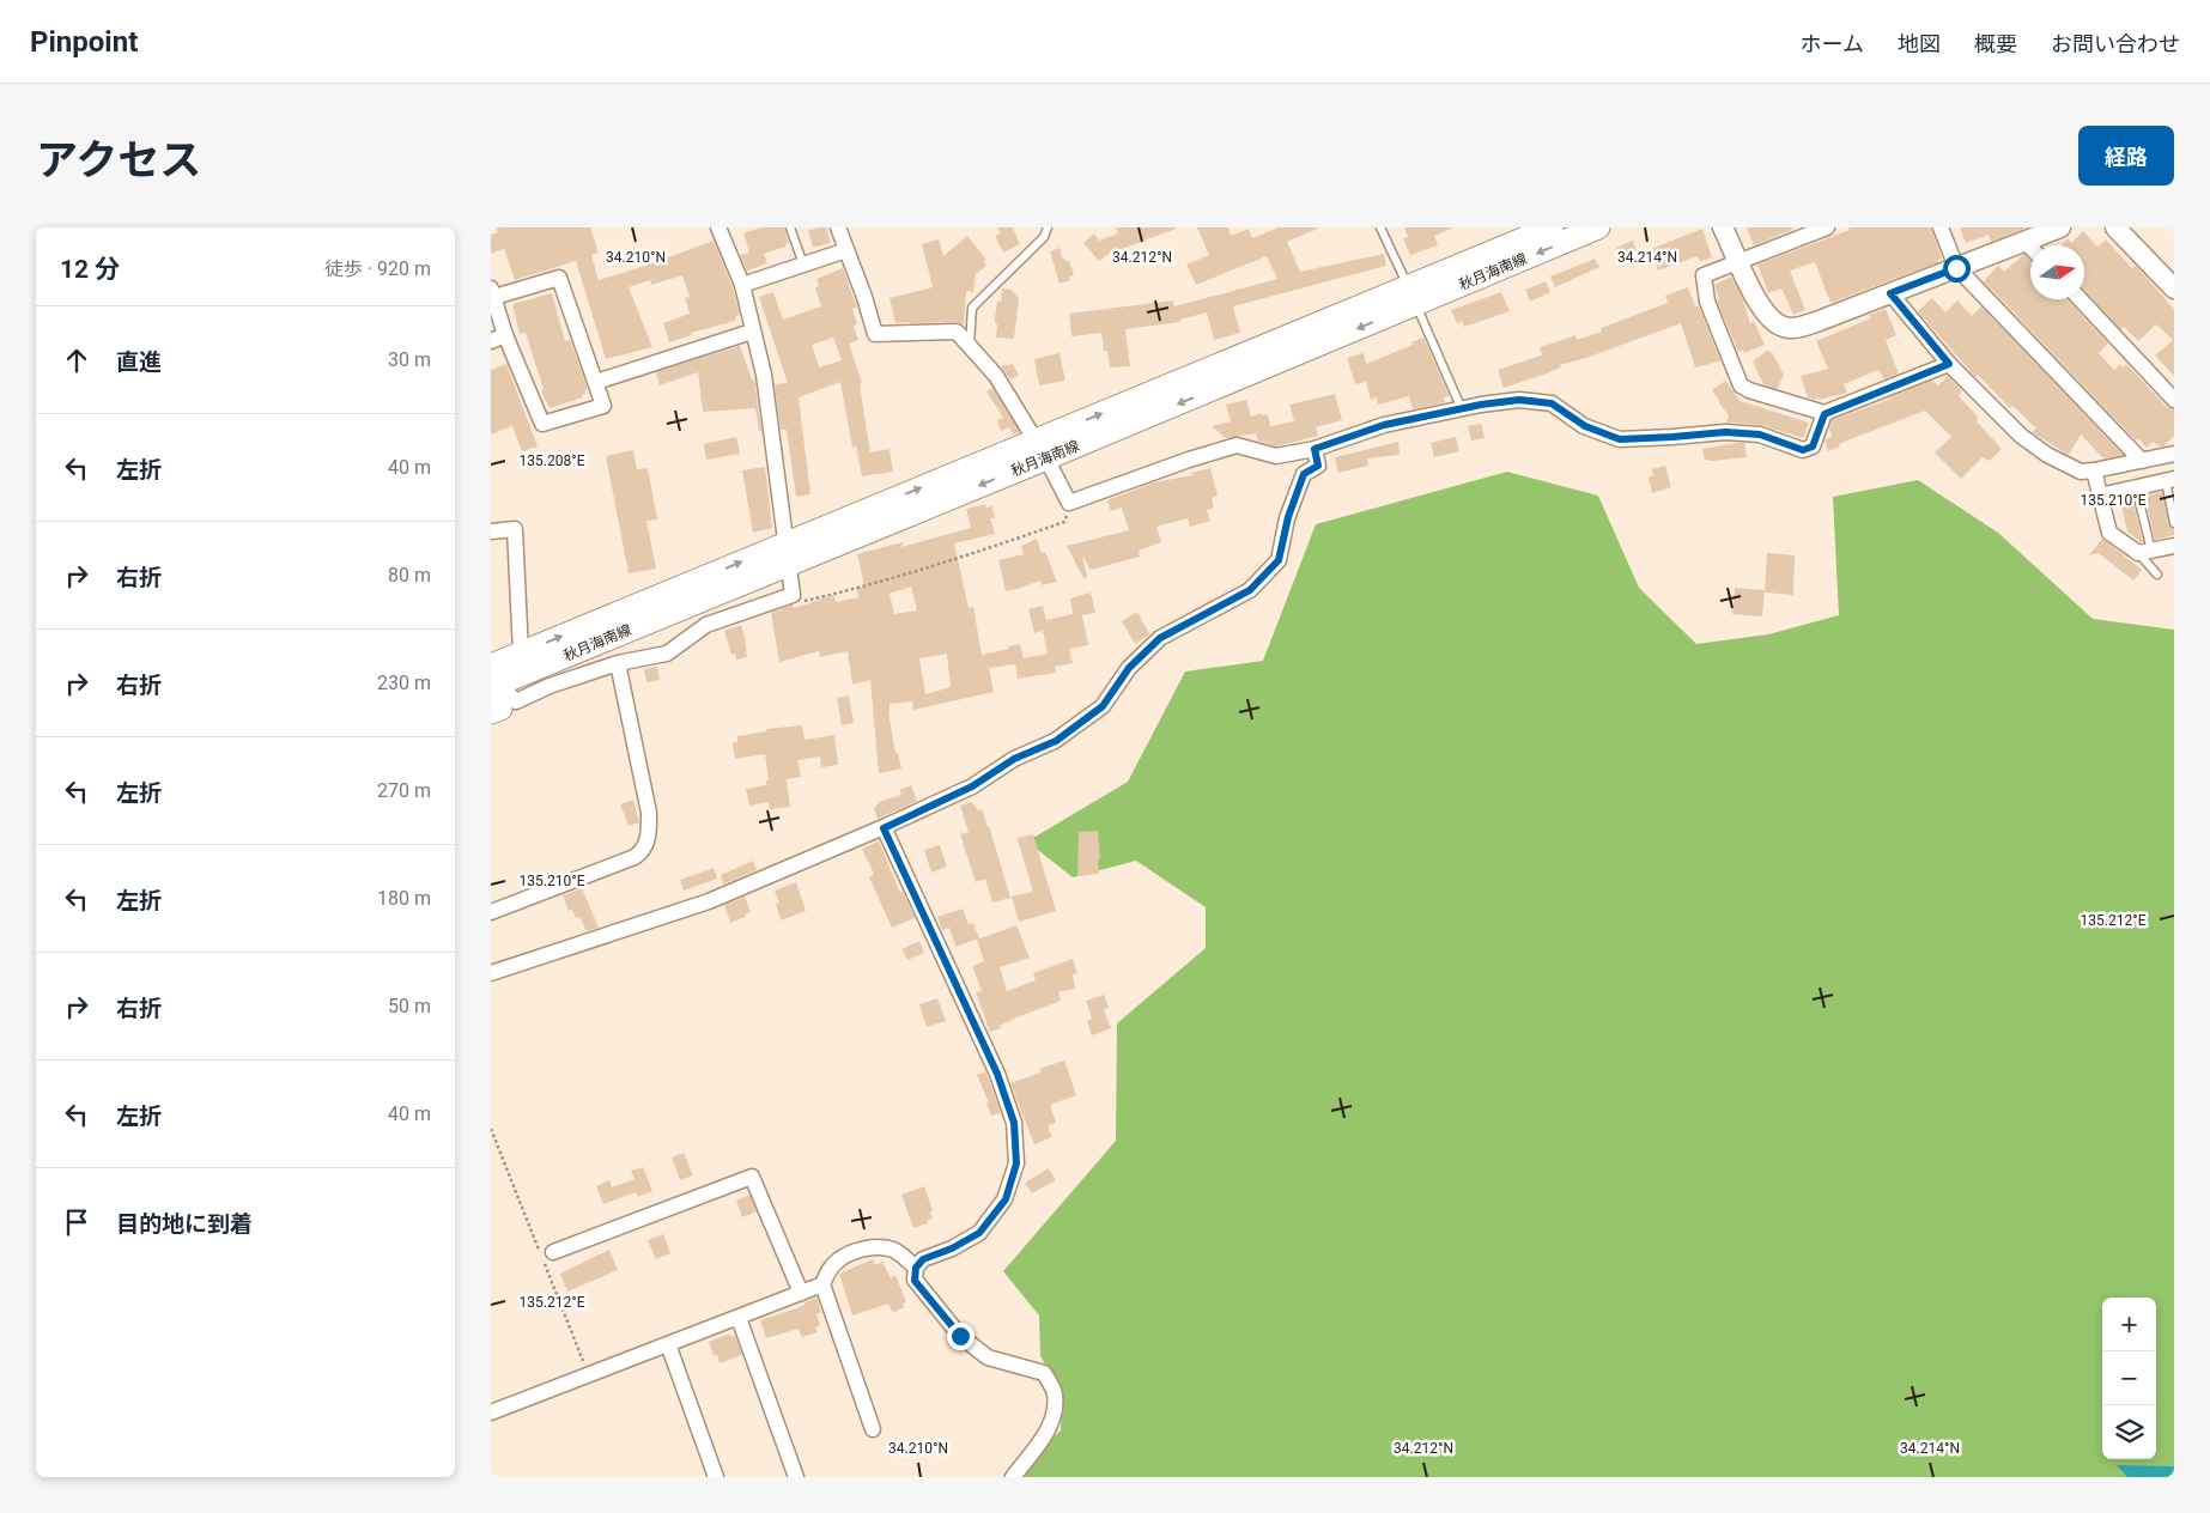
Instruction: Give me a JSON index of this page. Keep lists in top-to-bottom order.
{
  "streets": {
    "main road": ["秋月海南線"]
  },
  "north": "right",
  "page": {
    "header": "Pinpoint",
    "nav": [
      "ホーム",
      "地図",
      "概要",
      "お問い合わせ"
    ],
    "title": "アクセス",
    "buttons": "経路",
    "heading": ["12 分", "徒歩 · 920 m"],
    "list": [
      ["直進", "30 m"],
      ["左折", "40 m"],
      ["右折", "80 m"],
      ["右折", "230 m"],
      ["左折", "270 m"],
      ["左折", "180 m"],
      ["右折", "50 m"],
      ["左折", "40 m"],
      "目的地に到着"
    ],
    "map_buttons": ["+", "−"]
  },
  "coordinates": [
    "34.210°N",
    "34.212°N",
    "34.214°N",
    "135.208°E",
    "135.210°E",
    "135.212°E"
  ]
}
